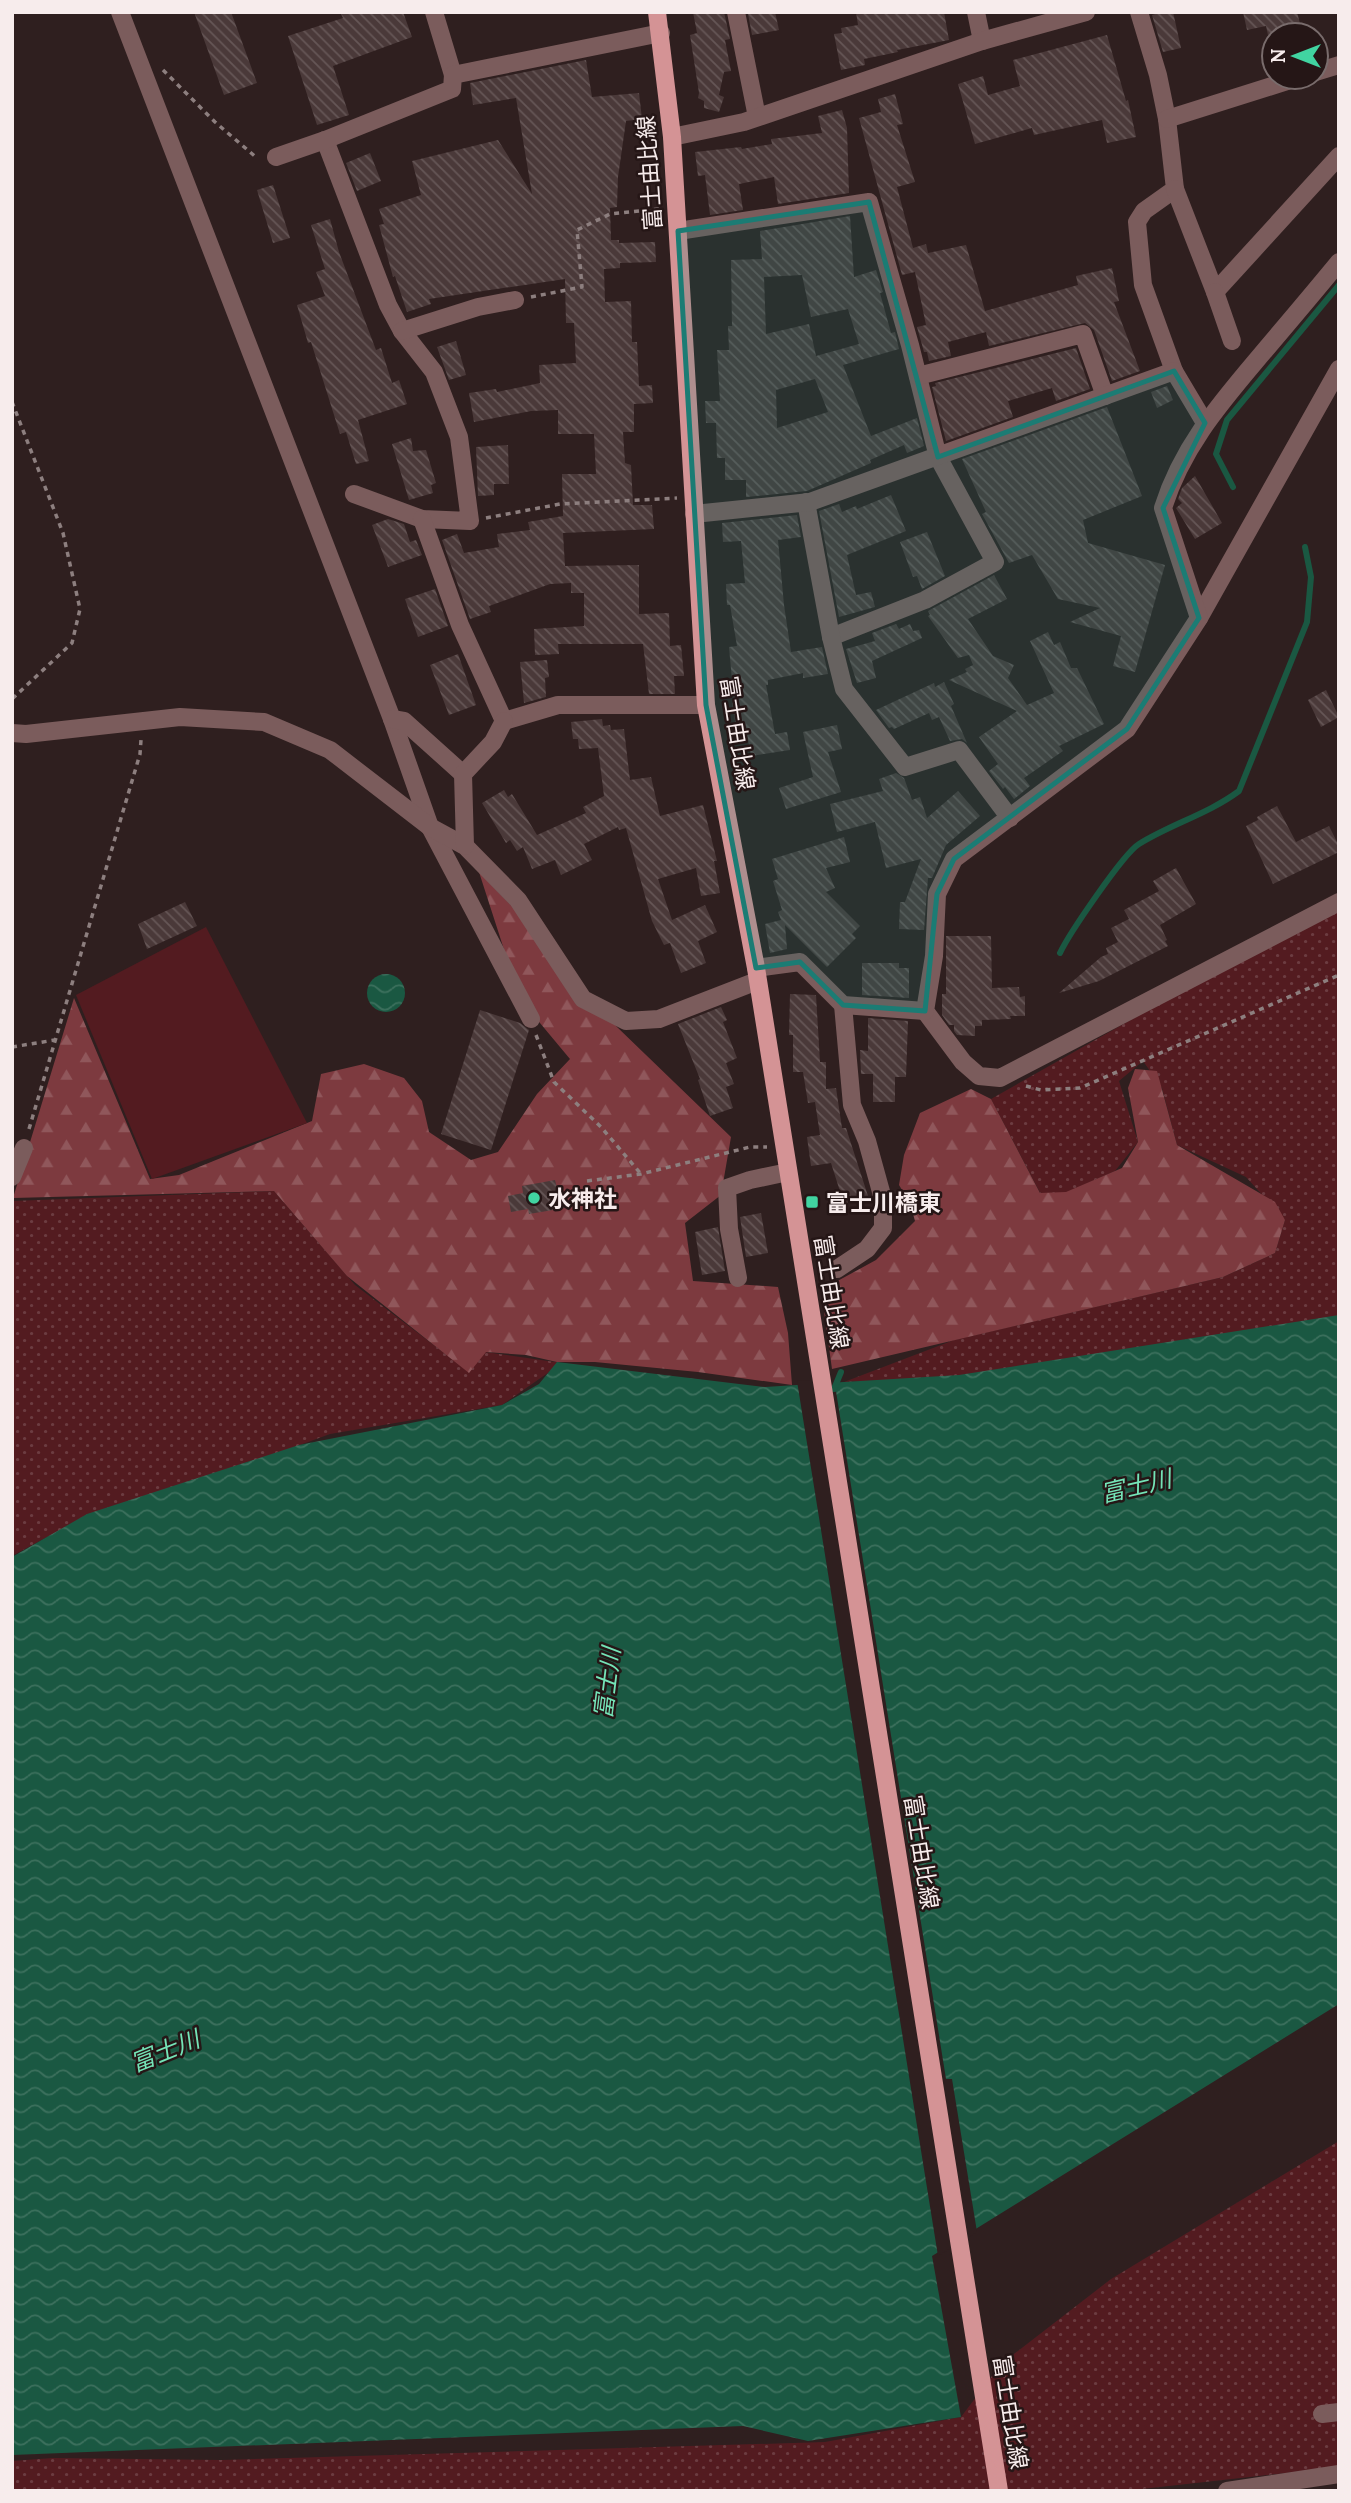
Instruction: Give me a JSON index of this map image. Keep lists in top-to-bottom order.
{
  "streets": {
    "main road": ["富士由比線"]
  },
  "water": ["富士川"],
  "places": {
    "other": ["水神社"],
    "transit": ["富士川橋東"]
  },
  "north": "left"
}
